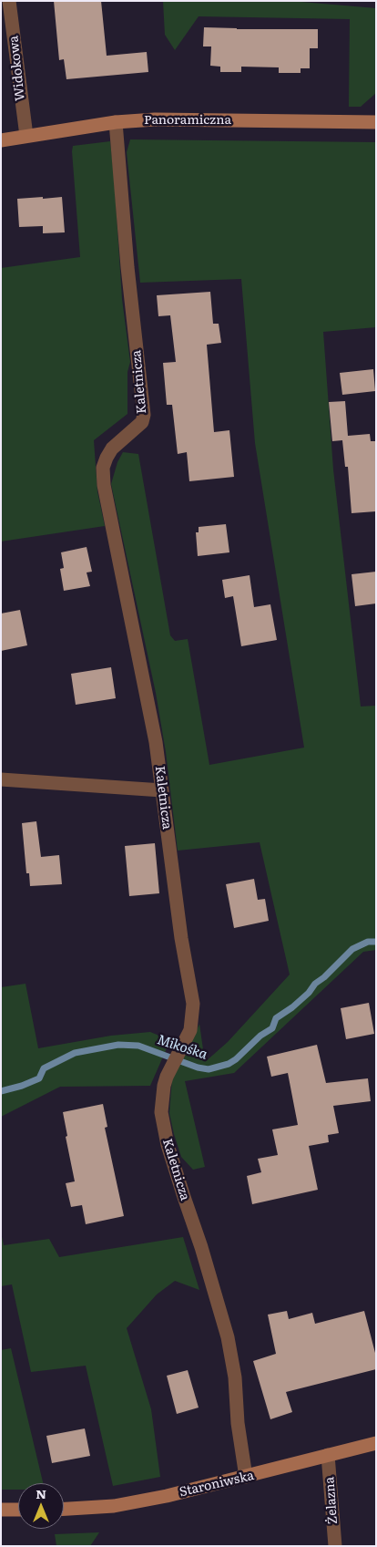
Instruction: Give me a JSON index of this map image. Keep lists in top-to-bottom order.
{
  "streets": {
    "street": [
      "Widokowa",
      "Panoramiczna",
      "Kaletnicza",
      "Staroniwska",
      "Żelazna"
    ]
  },
  "crossings": [
    ["Widokowa", "Panoramiczna"],
    ["Panoramiczna", "Kaletnicza"],
    ["Kaletnicza", "Staroniwska"],
    ["Staroniwska", "Żelazna"]
  ],
  "water": ["Mikośka"],
  "north": "top"
}
